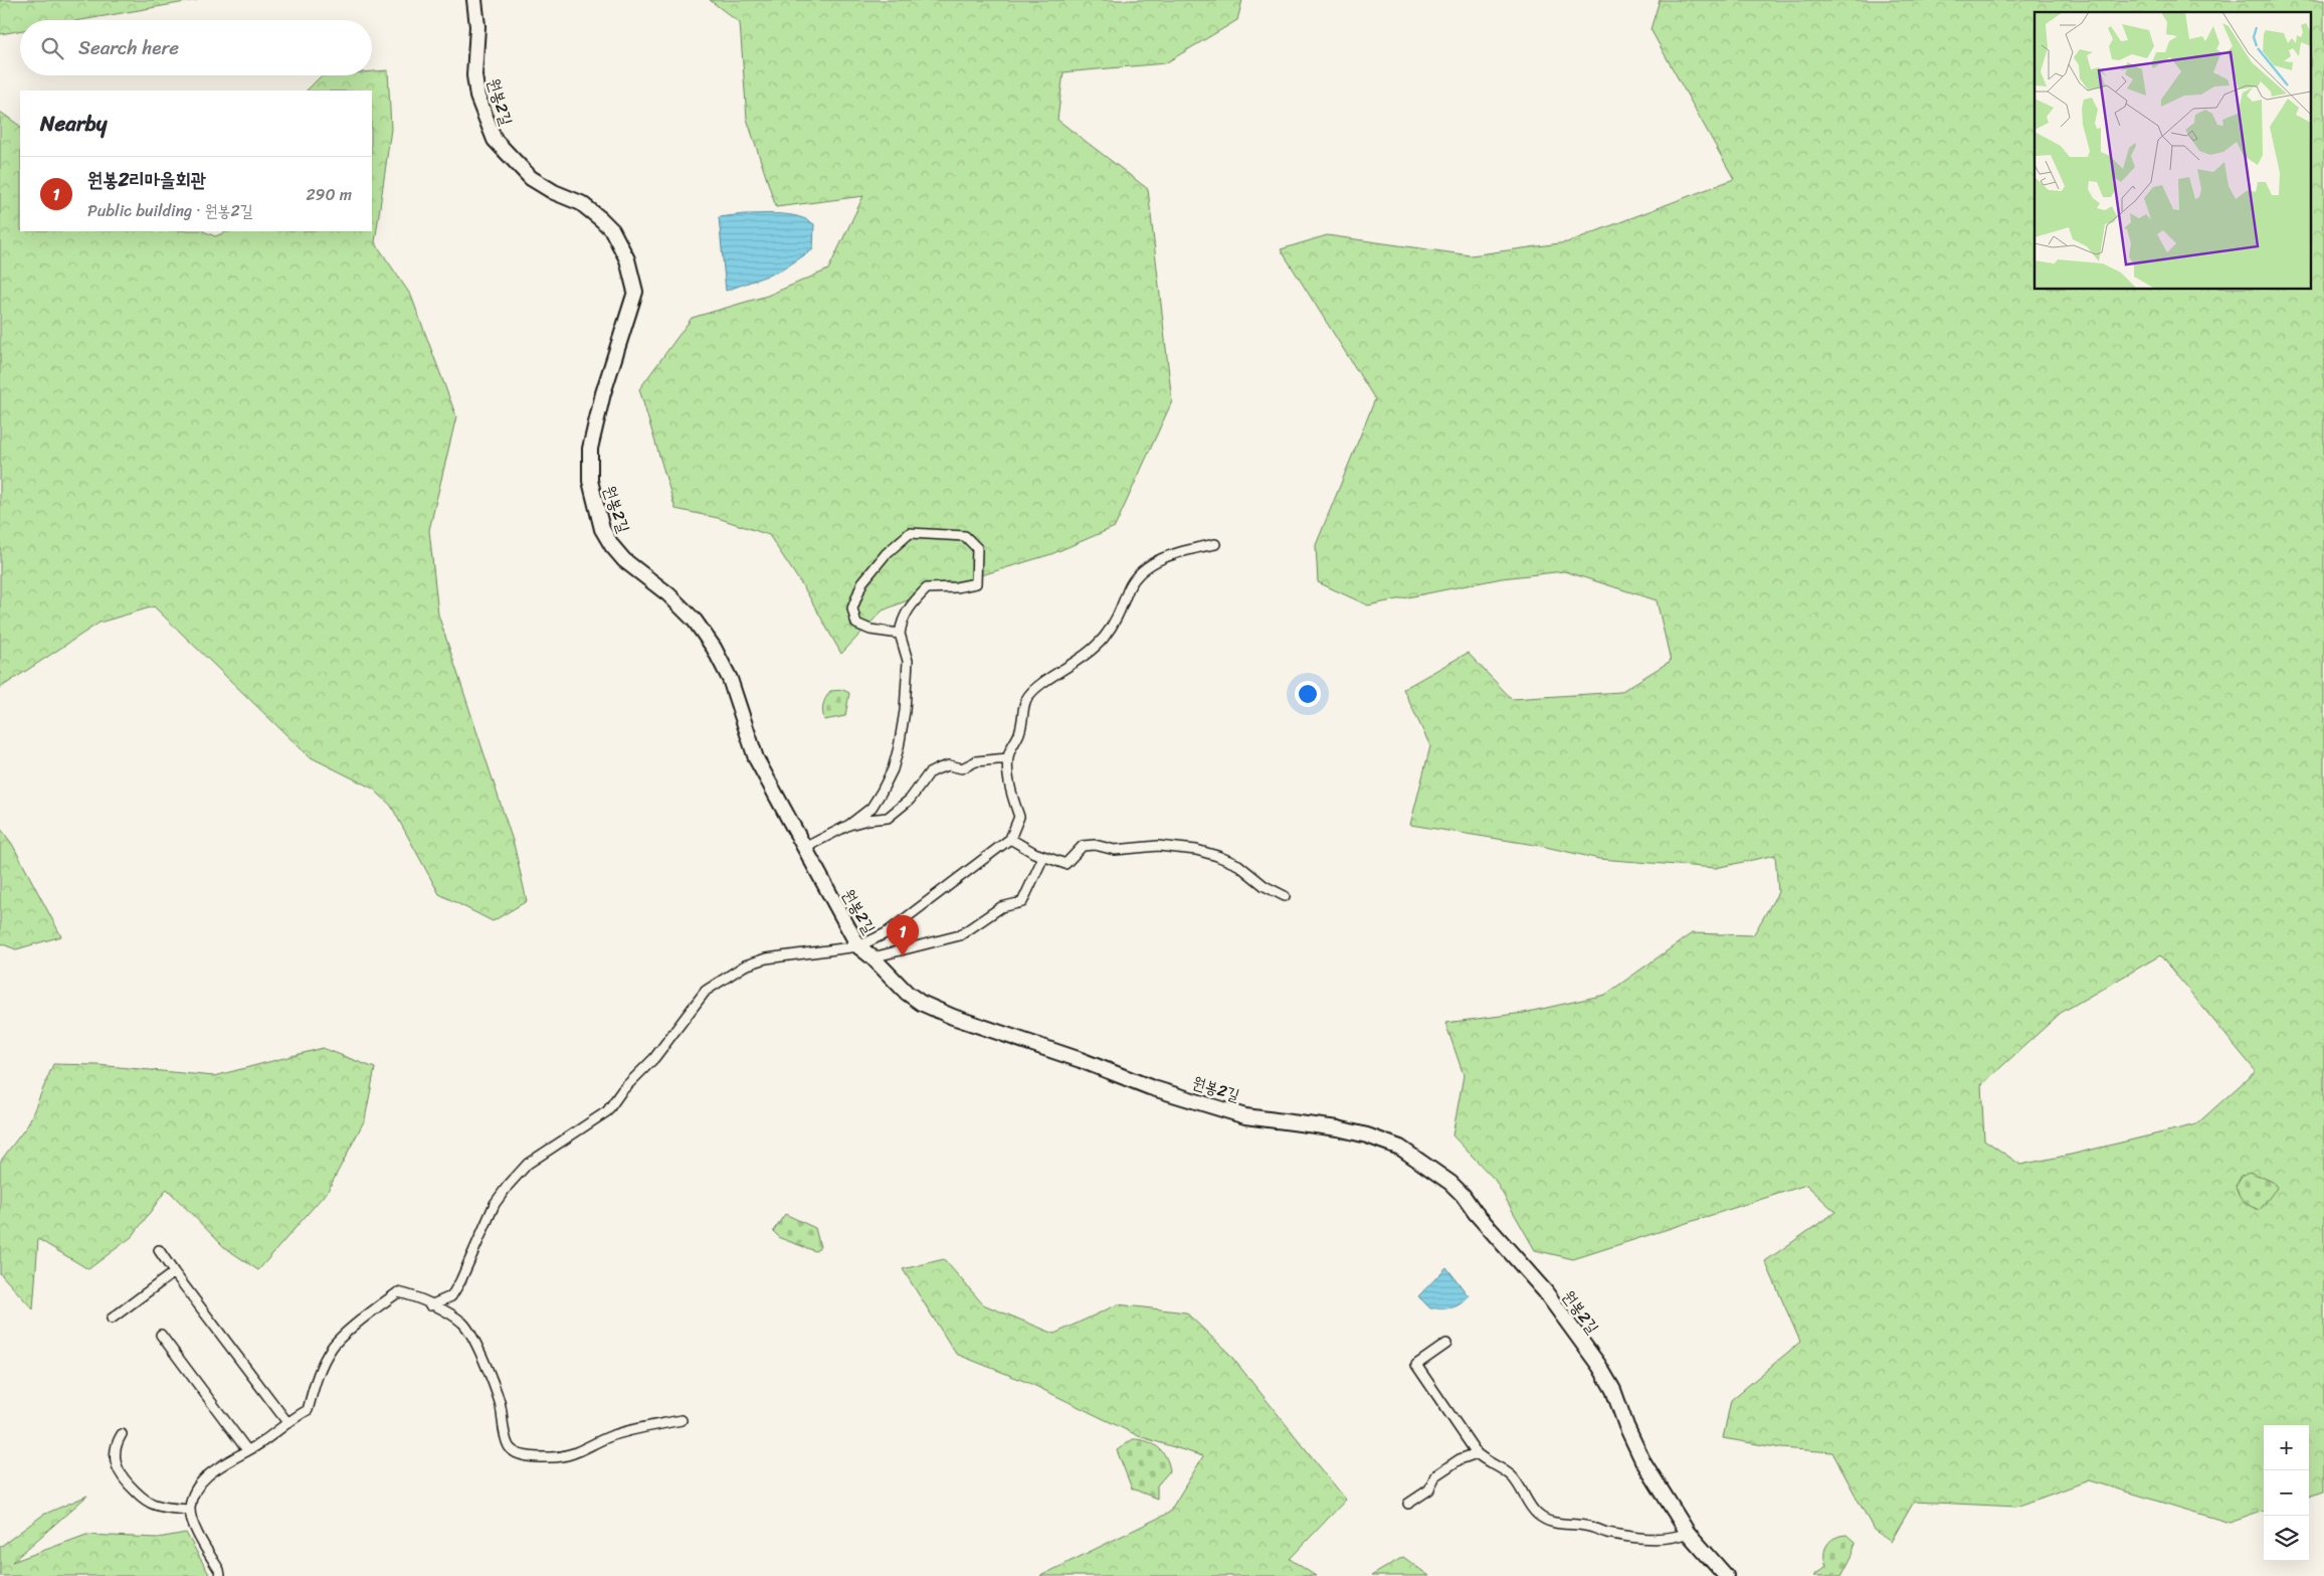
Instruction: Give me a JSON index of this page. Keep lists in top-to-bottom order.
{
  "streets": {
    "main road": ["원봉2길"]
  },
  "page": {
    "search": "Search here",
    "heading": "Nearby",
    "list": [
      {
        "mark": "1",
        "name": "원봉2리마을회관",
        "note": "Public building · 원봉2길",
        "value": "290 m"
      }
    ],
    "pins": "1",
    "map_buttons": ["+", "−"]
  }
}
